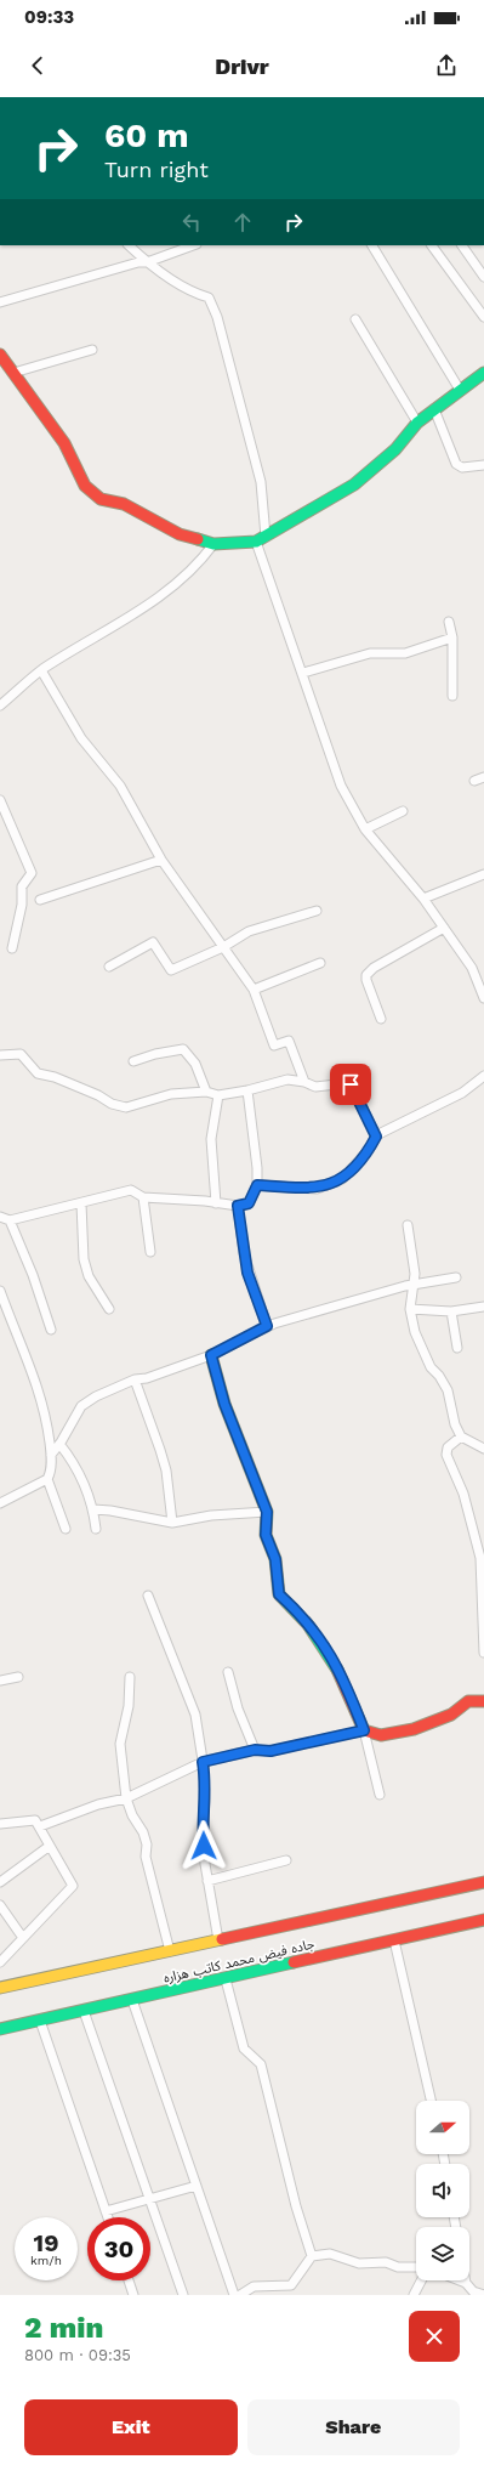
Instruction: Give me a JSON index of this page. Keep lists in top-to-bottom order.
{
  "streets": {
    "street": ["جاده فیض محمد کاتب هزاره"]
  },
  "north": "right",
  "page": {
    "status": "09:33",
    "header": "Drivr",
    "turn": ["60 m", "Turn right"],
    "speed": "19 km/h",
    "limit": "30",
    "heading": ["2 min", "800 m · 09:35"],
    "buttons": ["Exit", "Share"]
  }
}
